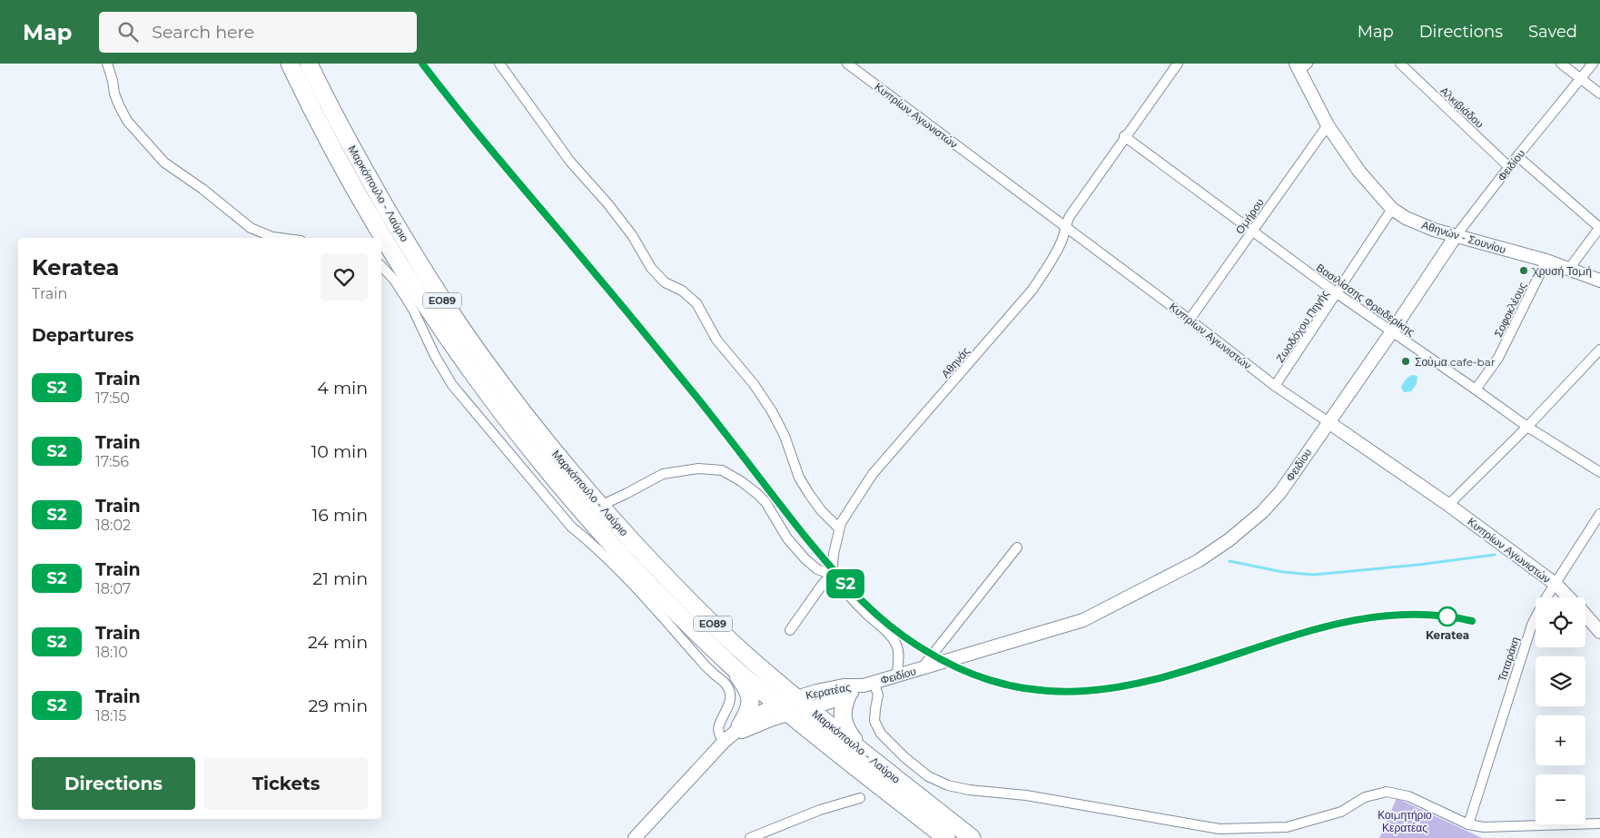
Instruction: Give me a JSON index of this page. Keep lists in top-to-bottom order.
{
  "streets": {
    "highway": ["Μαρκόπουλο - Λαύριο", "ΕΟ89"],
    "main road": [
      "Κυπρίων Αγωνιστών",
      "Φειδίου",
      "Αθηνών - Σουνίου",
      "Κερατέας"
    ],
    "street": [
      "Αλκιβιάδου",
      "Ομήρου",
      "Βασιλίσσης Φρειδερίκης",
      "Σοφοκλέους",
      "Ζωοδόχου Πηγής",
      "Αθηνάς",
      "Ταταράκη"
    ]
  },
  "crossings": [
    ["Αλκιβιάδου", "Φειδίου"],
    ["Κυπρίων Αγωνιστών", "Φειδίου"],
    ["Κυπρίων Αγωνιστών", "Ομήρου"],
    ["Κυπρίων Αγωνιστών", "Ζωοδόχου Πηγής"],
    ["Κυπρίων Αγωνιστών", "Αθηνάς"],
    ["Κυπρίων Αγωνιστών", "Ταταράκη"],
    ["Φειδίου", "Αθηνών - Σουνίου"],
    ["Φειδίου", "Βασιλίσσης Φρειδερίκης"],
    ["Φειδίου", "Κερατέας"],
    ["Μαρκόπουλο - Λαύριο", "Κερατέας"],
    ["Ομήρου", "Αθηνών - Σουνίου"],
    ["Ομήρου", "Βασιλίσσης Φρειδερίκης"],
    ["Αθηνών - Σουνίου", "Σοφοκλέους"],
    ["Αθηνών - Σουνίου", "Ζωοδόχου Πηγής"],
    ["Βασιλίσσης Φρειδερίκης", "Σοφοκλέους"],
    ["Βασιλίσσης Φρειδερίκης", "Ζωοδόχου Πηγής"],
    ["Βασιλίσσης Φρειδερίκης", "Αθηνάς"]
  ],
  "parks": ["Κοιμητήριο Κερατέας"],
  "places": ["Χρυσή Τομή", "Σούμα cafe-bar", "Keratea"],
  "page": {
    "header": "Map",
    "search": "Search here",
    "nav": ["Map", "Directions", "Saved"],
    "on_map": "S2",
    "heading": [
      ["Keratea", "Train"],
      "Departures"
    ],
    "list": [
      {
        "mark": "S2",
        "name": "Train",
        "note": "17:50",
        "value": "4 min"
      },
      {
        "mark": "S2",
        "name": "Train",
        "note": "17:56",
        "value": "10 min"
      },
      {
        "mark": "S2",
        "name": "Train",
        "note": "18:02",
        "value": "16 min"
      },
      {
        "mark": "S2",
        "name": "Train",
        "note": "18:07",
        "value": "21 min"
      },
      {
        "mark": "S2",
        "name": "Train",
        "note": "18:10",
        "value": "24 min"
      },
      {
        "mark": "S2",
        "name": "Train",
        "note": "18:15",
        "value": "29 min"
      }
    ],
    "map_buttons": ["+", "−"],
    "buttons": ["Directions", "Tickets"]
  }
}
